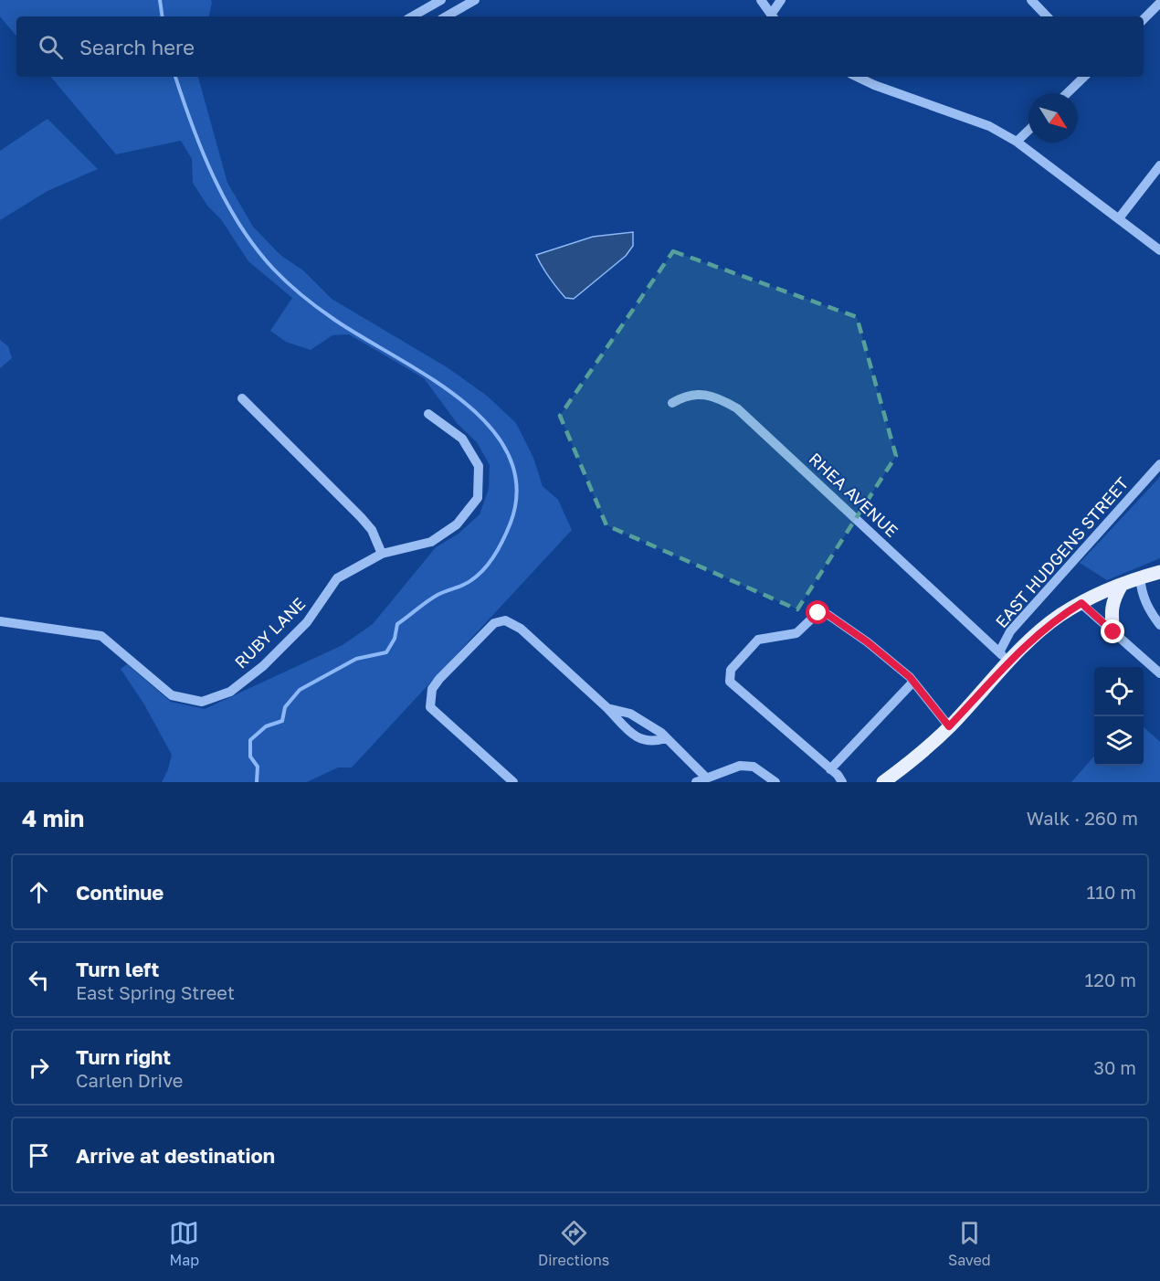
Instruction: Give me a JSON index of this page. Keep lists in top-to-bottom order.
{
  "streets": {
    "street": ["RHEA AVENUE", "EAST HUDGENS STREET", "RUBY LANE"]
  },
  "crossings": [
    ["RHEA AVENUE", "EAST HUDGENS STREET"]
  ],
  "north": "bottom right",
  "page": {
    "search": "Search here",
    "heading": ["4 min", "Walk · 260 m"],
    "list": [
      ["Continue", "110 m"],
      ["Turn left", "East Spring Street", "120 m"],
      ["Turn right", "Carlen Drive", "30 m"],
      "Arrive at destination"
    ],
    "nav": ["Map", "Directions", "Saved"]
  }
}
